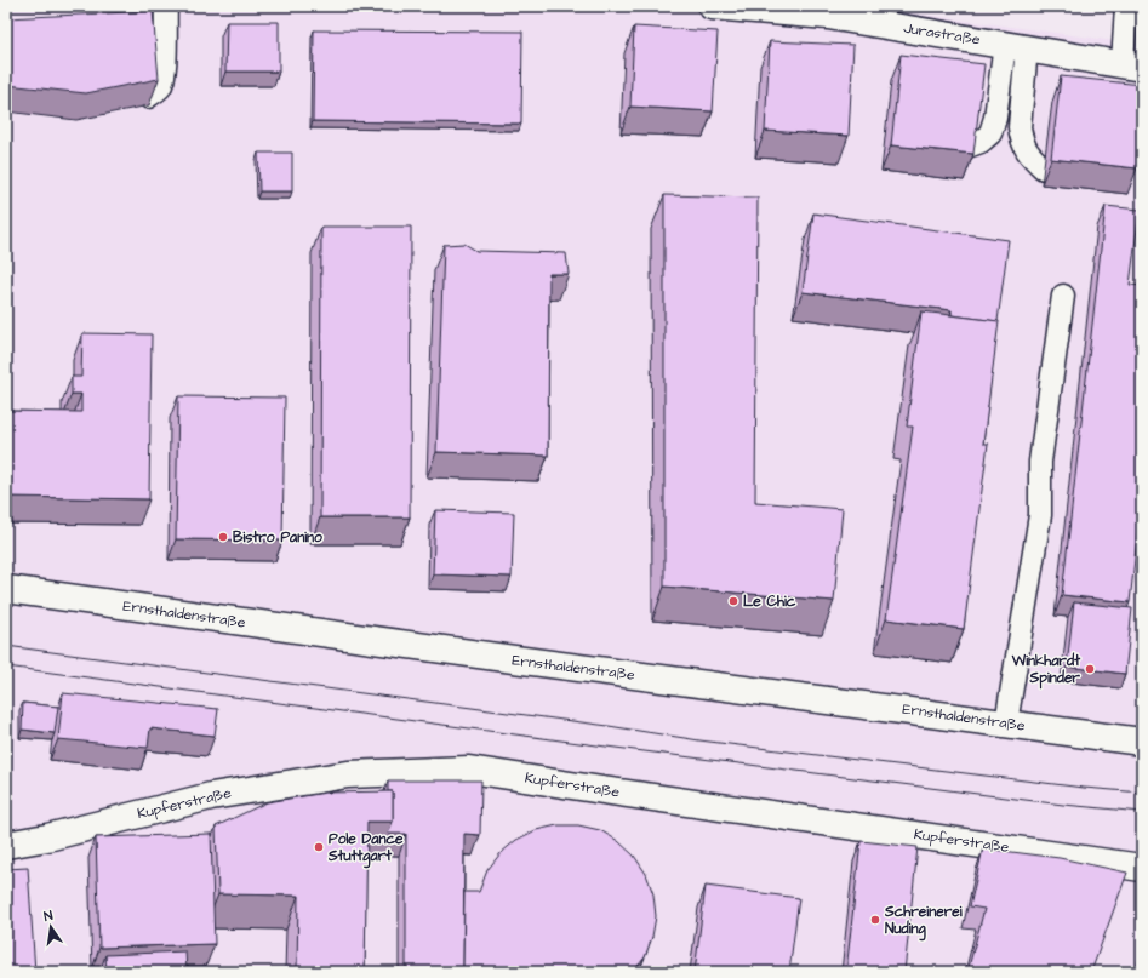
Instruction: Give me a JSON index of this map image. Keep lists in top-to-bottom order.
{
  "streets": {
    "street": ["Jurastraße", "Ernsthaldenstraße", "Kupferstraße"]
  },
  "places": [
    "Bistro Panino",
    "Le Chic",
    "Winkhardt Spinder",
    "Pole Dance Stuttgart",
    "Schreinerei Nuding"
  ],
  "north": "top"
}
